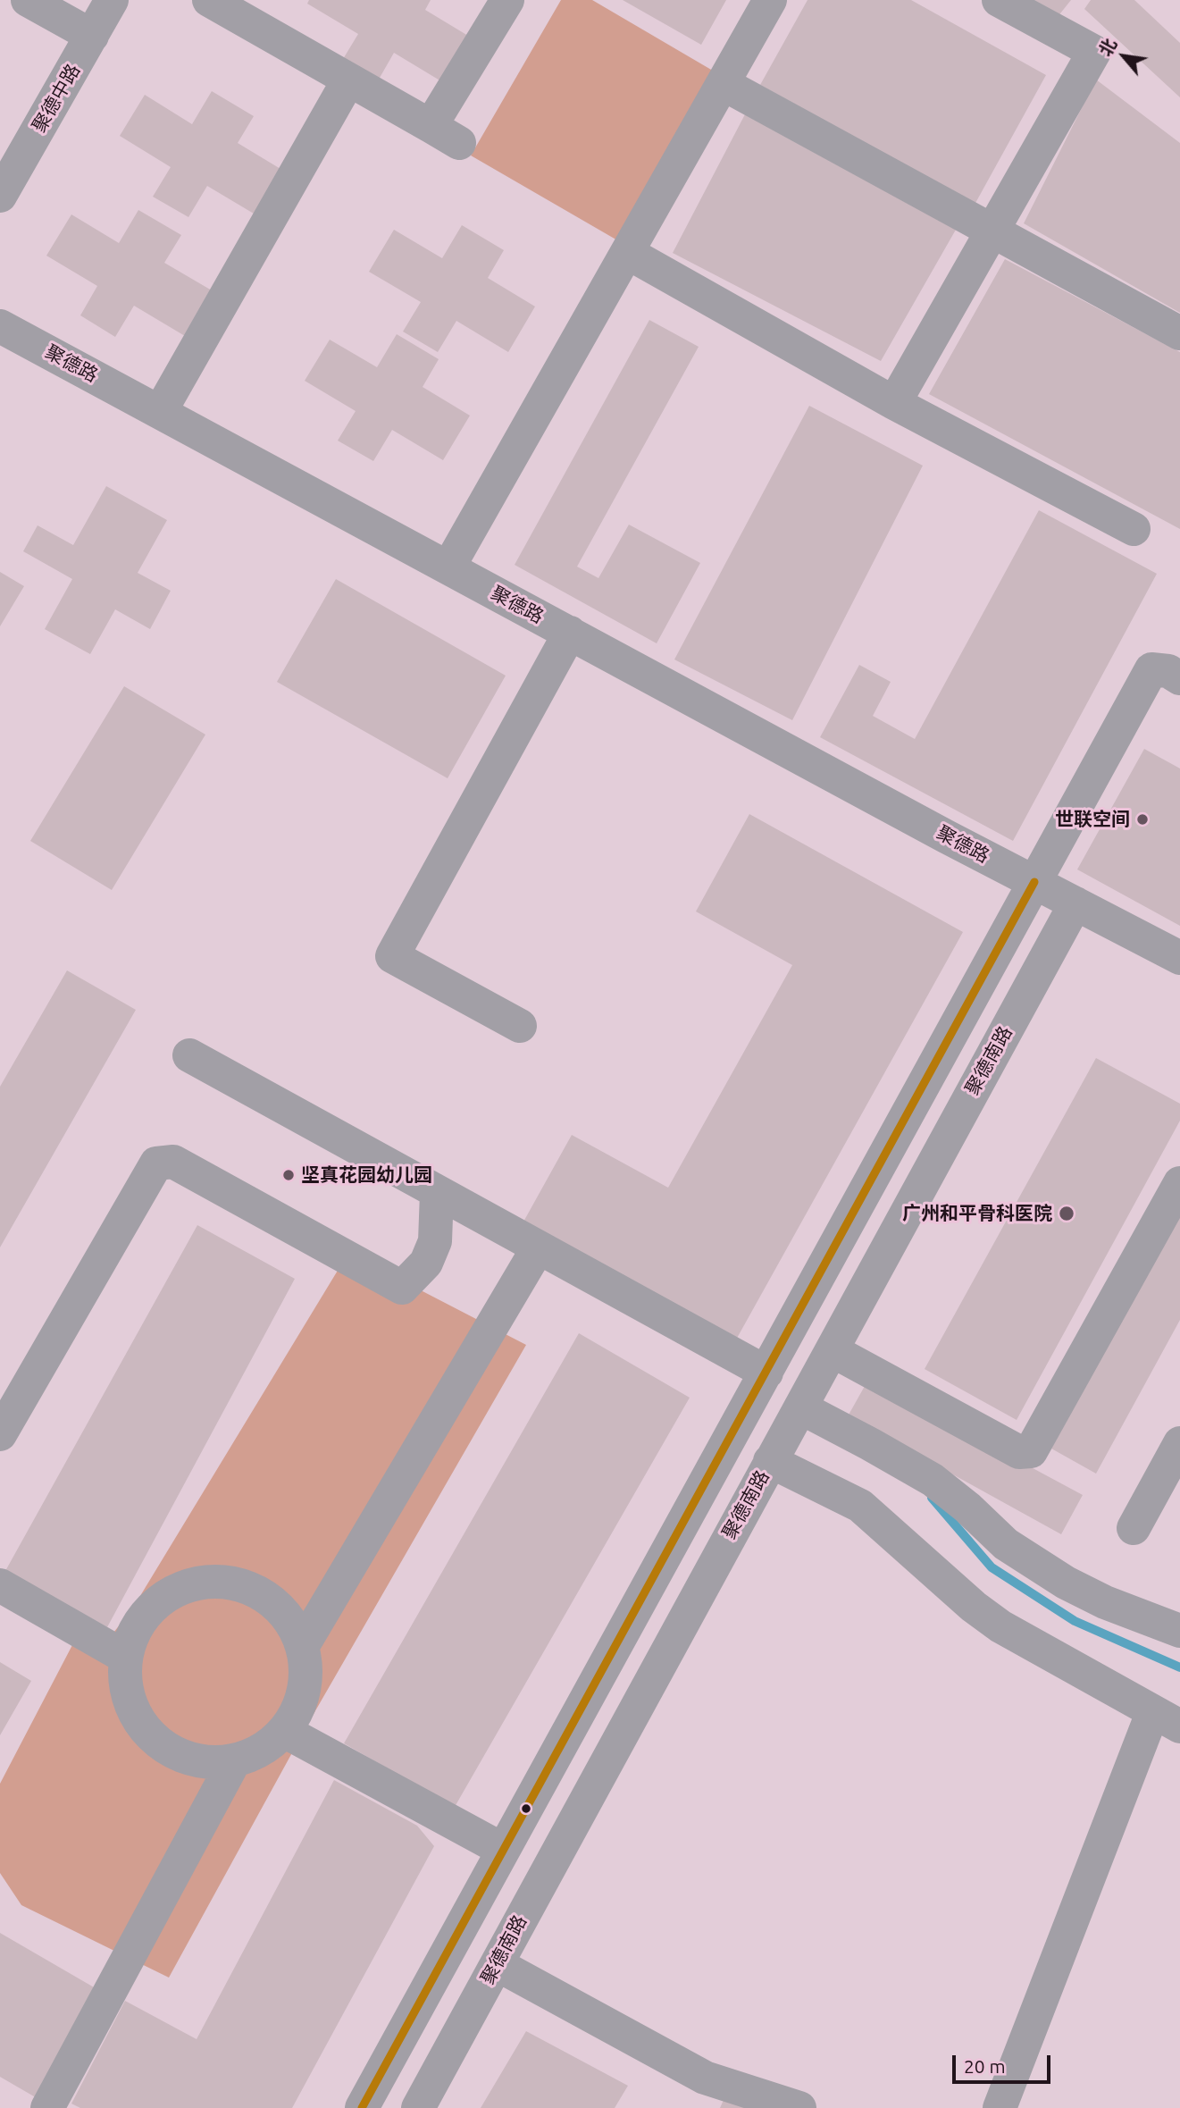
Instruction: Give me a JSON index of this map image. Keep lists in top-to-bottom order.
{
  "streets": {
    "street": ["聚德中路", "聚德路", "聚德南路"]
  },
  "crossings": [
    ["聚德路", "聚德南路"]
  ],
  "places": ["世联空间", "坚真花园幼儿园", "广州和平骨科医院"],
  "scale_bar": "20 m",
  "north": "top left"
}
